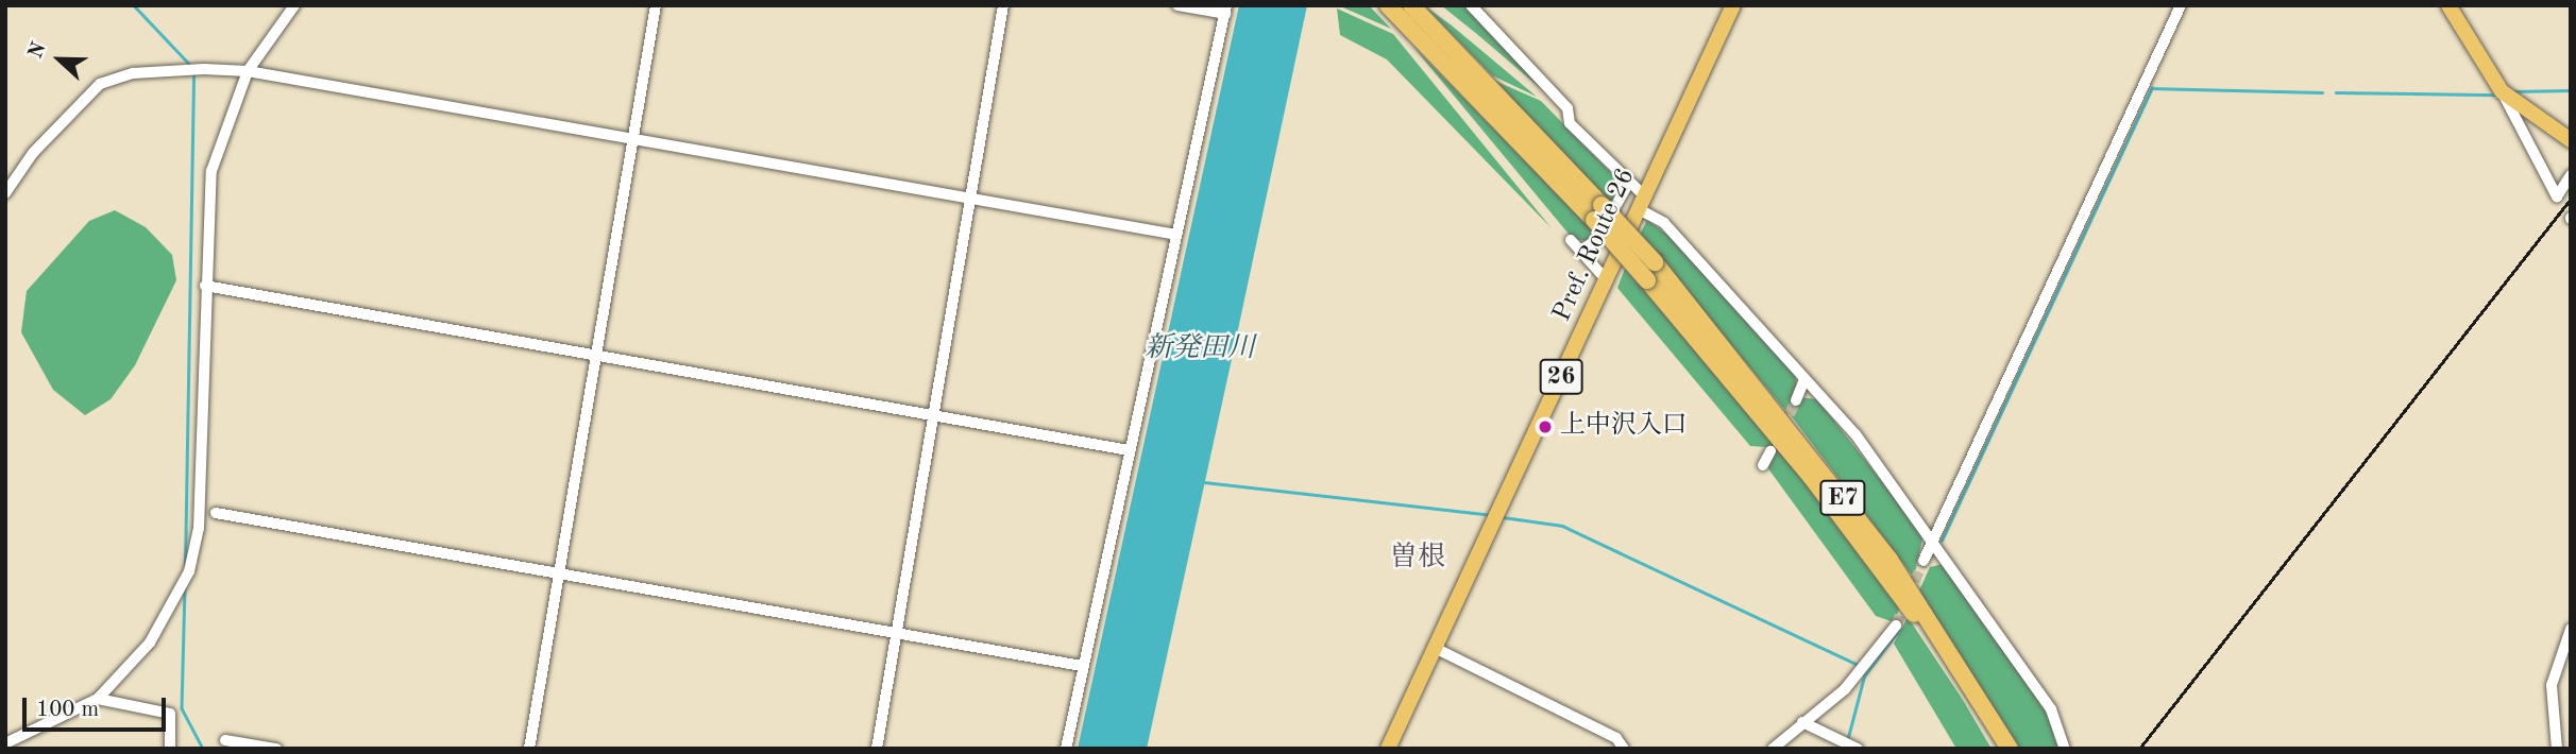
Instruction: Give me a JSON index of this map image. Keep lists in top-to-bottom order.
{
  "streets": {
    "highway": ["E7"],
    "main road": ["Pref. Route 26", "26"]
  },
  "districts": ["曽根"],
  "water": ["新発田川"],
  "places": ["上中沢入口"],
  "scale_bar": "100 m",
  "north": "left"
}
